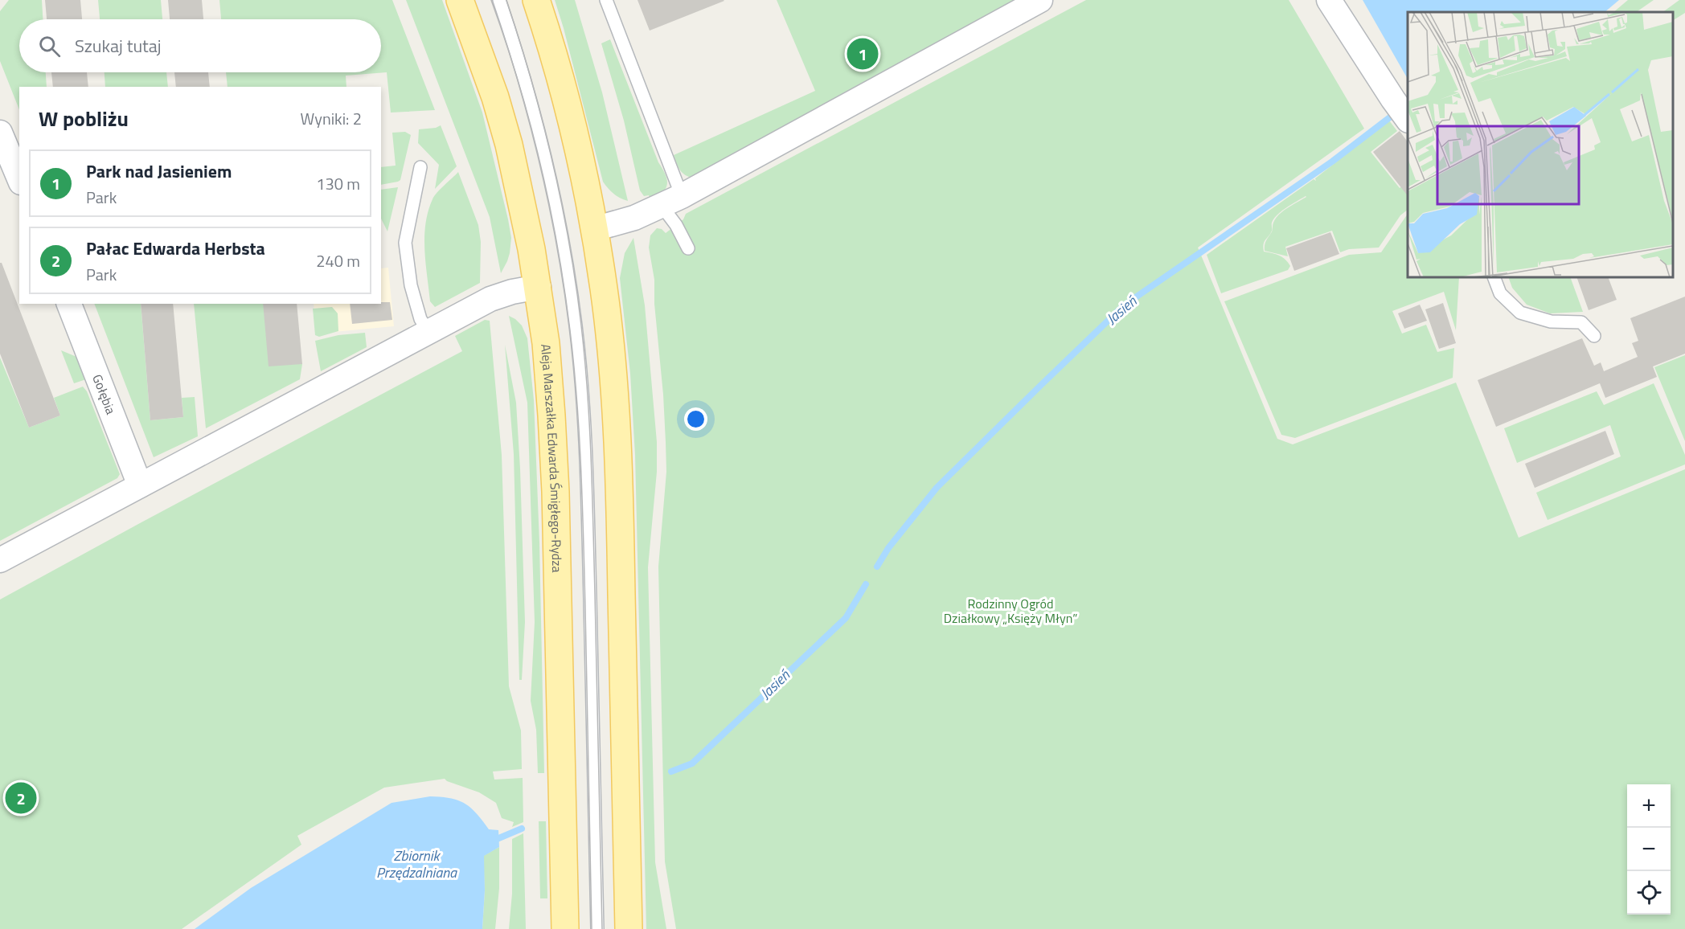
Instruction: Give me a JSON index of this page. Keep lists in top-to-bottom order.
{
  "streets": {
    "main road": ["Aleja Marszałka Edwarda Śmigłego-Rydza"],
    "street": ["Gołębia"]
  },
  "water": ["Jasień", "Zbiornik Przędzalniana"],
  "parks": ["Rodzinny Ogród Działkowy „Księży Młyn”"],
  "page": {
    "search": "Szukaj tutaj",
    "pins": ["1", "2"],
    "heading": ["W pobliżu", "Wyniki: 2"],
    "list": [
      {
        "mark": "1",
        "name": "Park nad Jasieniem",
        "note": "Park",
        "value": "130 m"
      },
      {
        "mark": "2",
        "name": "Pałac Edwarda Herbsta",
        "note": "Park",
        "value": "240 m"
      }
    ],
    "map_buttons": ["+", "−"]
  }
}
